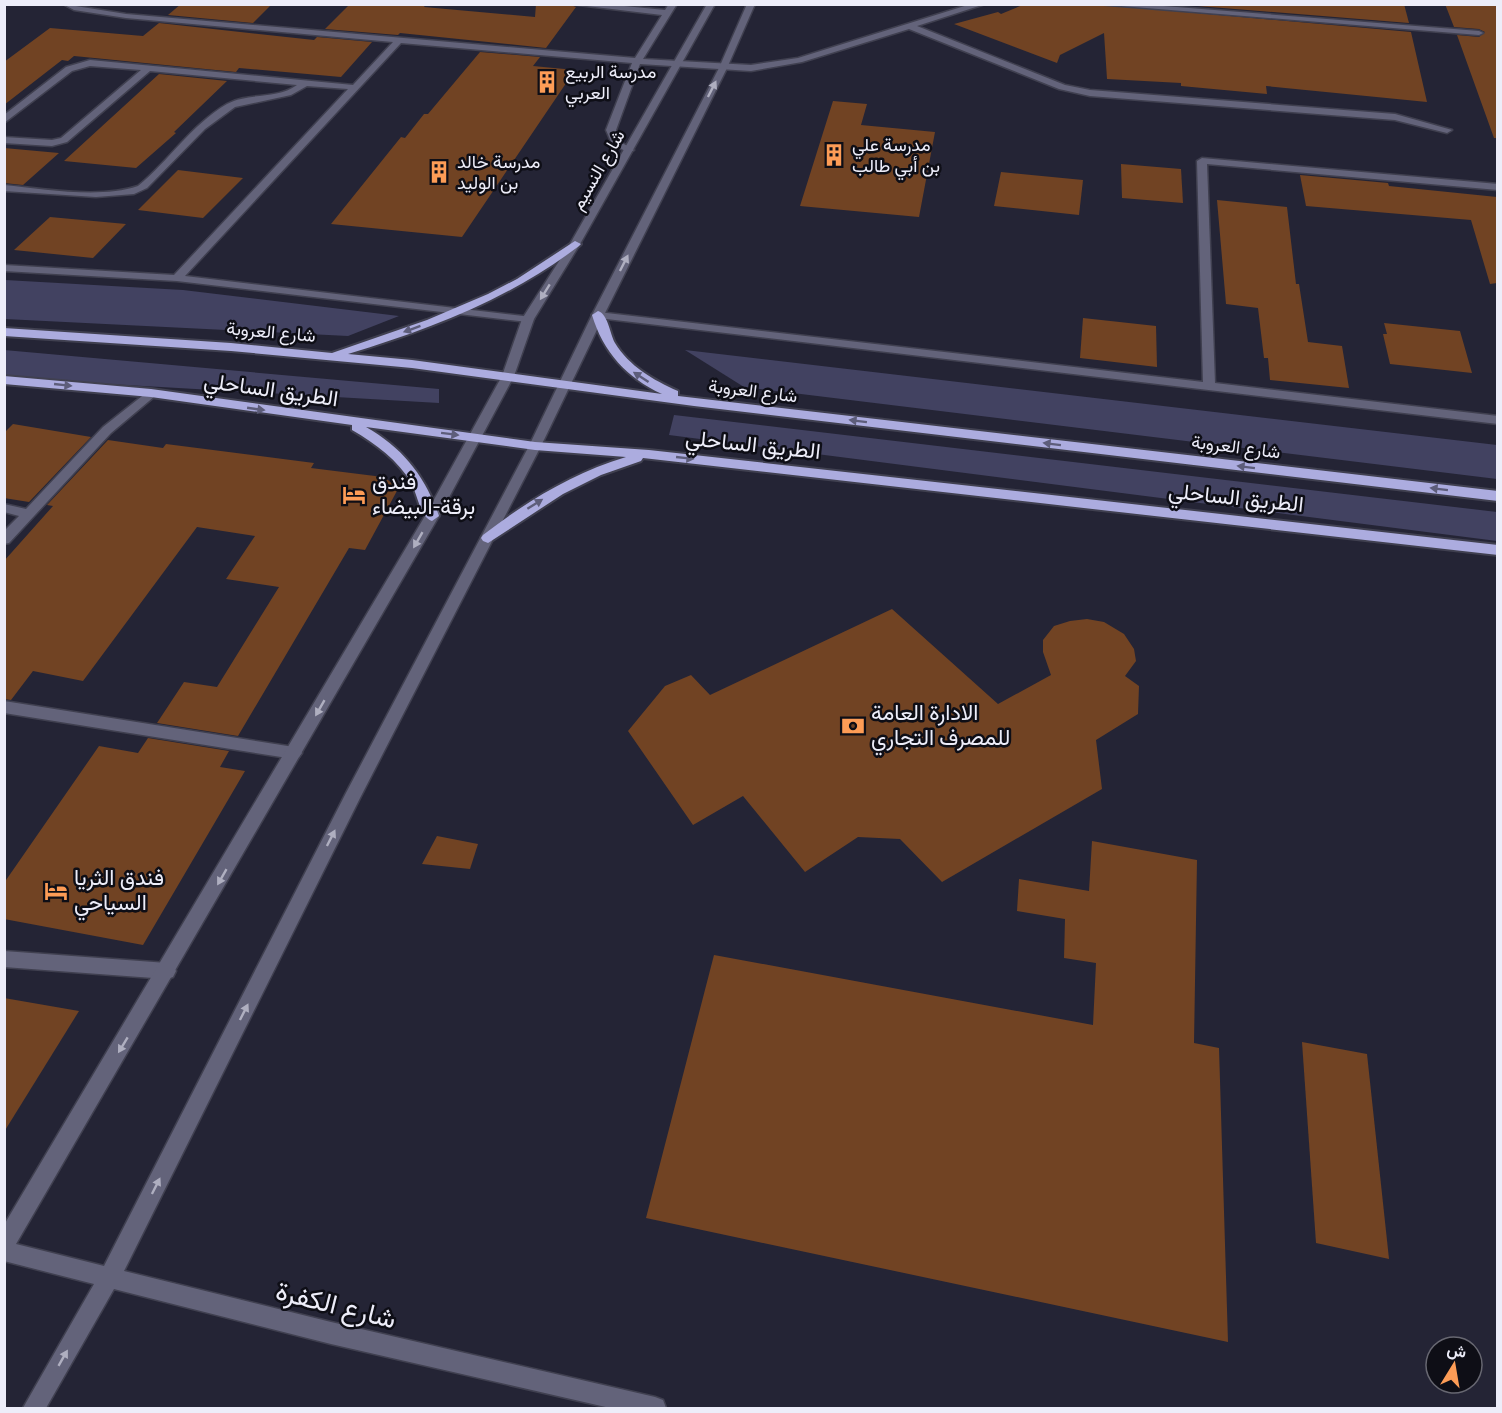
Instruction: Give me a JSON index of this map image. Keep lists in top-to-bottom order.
{
  "streets": {
    "highway": ["شارع العروبة", "الطريق الساحلي"],
    "street": ["شارع النسيم", "شارع الكفرة"]
  },
  "crossings": [
    ["شارع النسيم", "شارع العروبة"],
    ["شارع النسيم", "الطريق الساحلي"]
  ],
  "one_way": ["شارع العروبة", "الطريق الساحلي"],
  "places": {
    "building": ["مدرسة الربيع العربي", "مدرسة علي بن أبي طالب", "مدرسة خالد بن الوليد"],
    "hotel": ["فندق برقة-البيضاء", "فندق الثريا السياحي"],
    "bank": ["الادارة العامة للمصرف التجاري"]
  },
  "north": "top"
}
